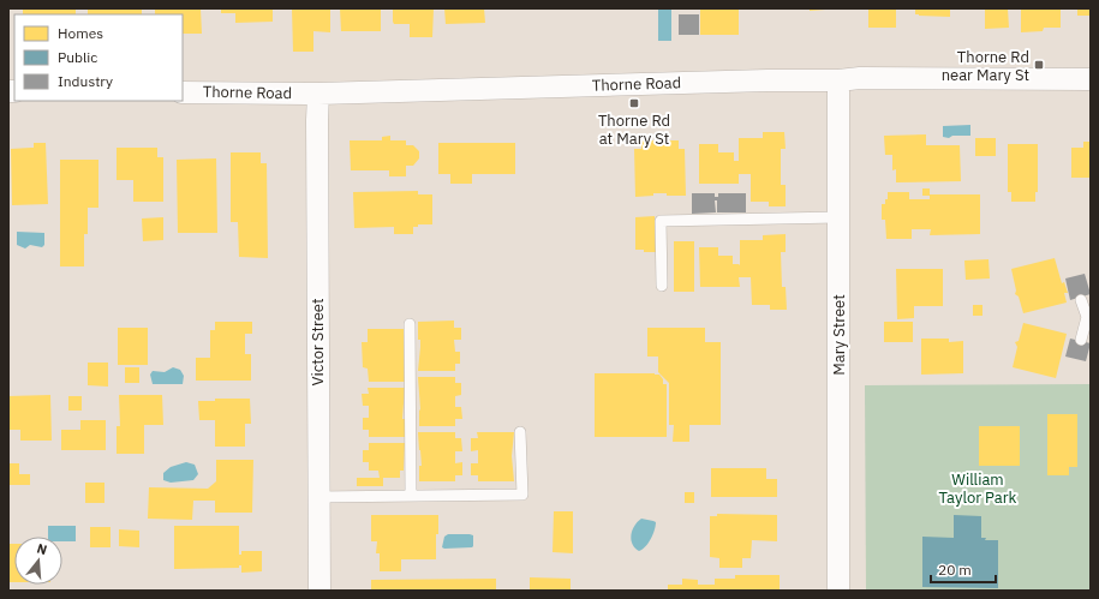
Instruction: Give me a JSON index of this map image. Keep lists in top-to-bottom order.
{
  "streets": {
    "street": ["Thorne Road", "Mary Street", "Victor Street"]
  },
  "crossings": [
    ["Thorne Road", "Mary Street"],
    ["Thorne Road", "Victor Street"]
  ],
  "parks": ["William Taylor Park"],
  "places": {
    "transit": ["Thorne Rd near Mary St", "Thorne Rd at Mary St"]
  },
  "legend": ["Homes", "Public", "Industry"],
  "scale_bar": "20 m",
  "north": "top"
}
